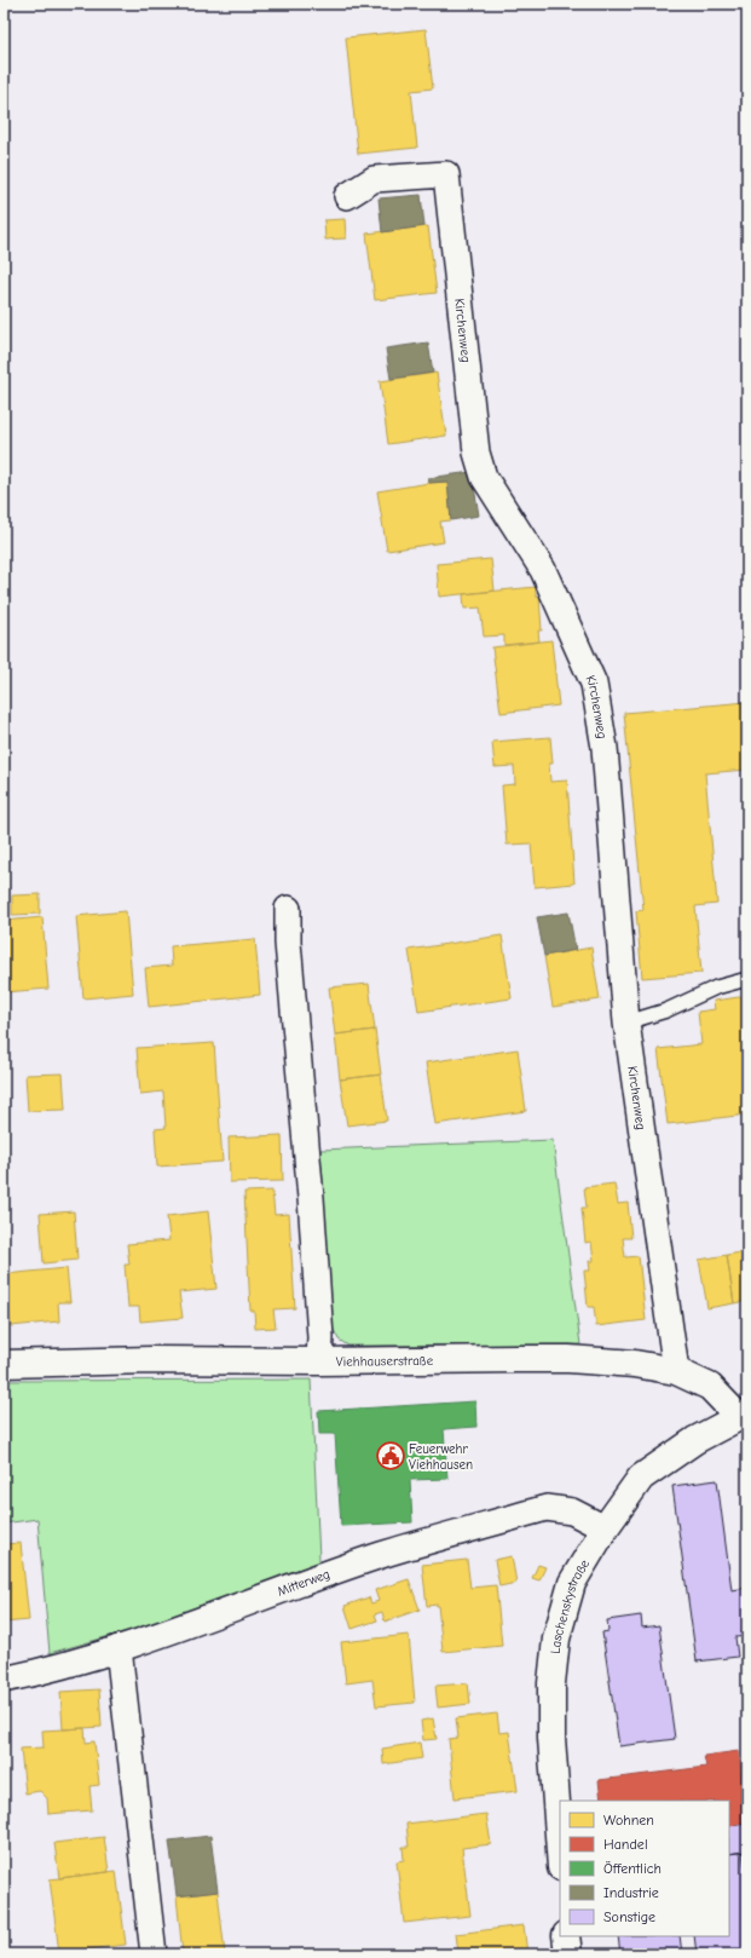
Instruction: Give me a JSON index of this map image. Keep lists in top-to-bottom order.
{
  "streets": {
    "street": [
      "Kirchenweg",
      "Viehhauserstraße",
      "Mitterweg",
      "Laschenskystraße"
    ]
  },
  "crossings": [
    ["Kirchenweg", "Viehhauserstraße"],
    ["Viehhauserstraße", "Laschenskystraße"],
    ["Mitterweg", "Laschenskystraße"]
  ],
  "places": {
    "public building": ["Feuerwehr Viehhausen"]
  },
  "legend": [
    "Wohnen",
    "Handel",
    "Öffentlich",
    "Industrie",
    "Sonstige"
  ]
}
